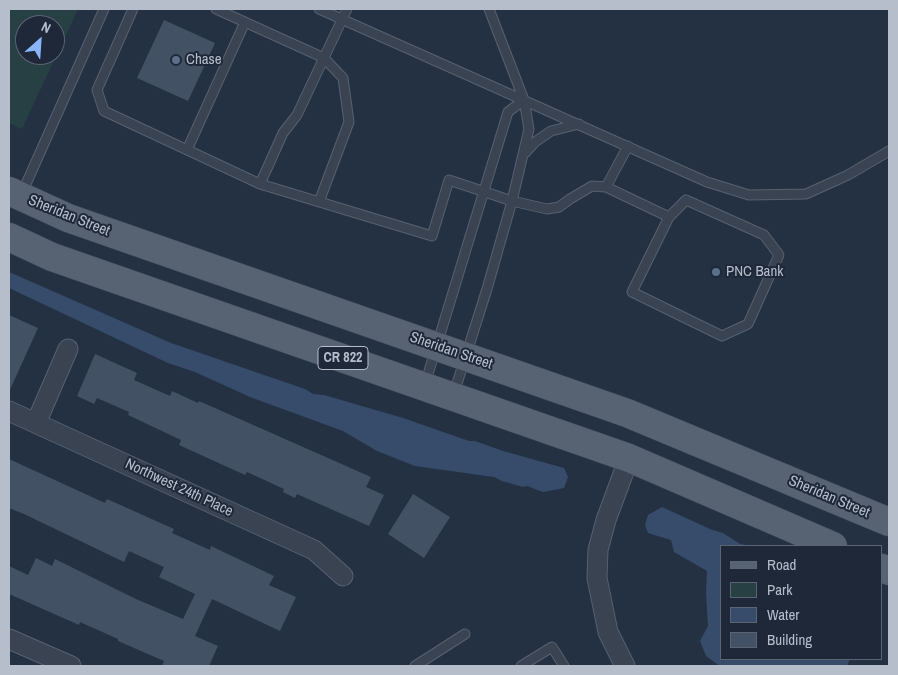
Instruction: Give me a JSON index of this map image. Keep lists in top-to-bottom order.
{
  "streets": {
    "main road": ["Sheridan Street", "CR 822"],
    "street": ["Northwest 24th Place"]
  },
  "places": ["Chase", "PNC Bank"],
  "legend": [
    "Road",
    "Park",
    "Water",
    "Building"
  ],
  "north": "top right"
}
